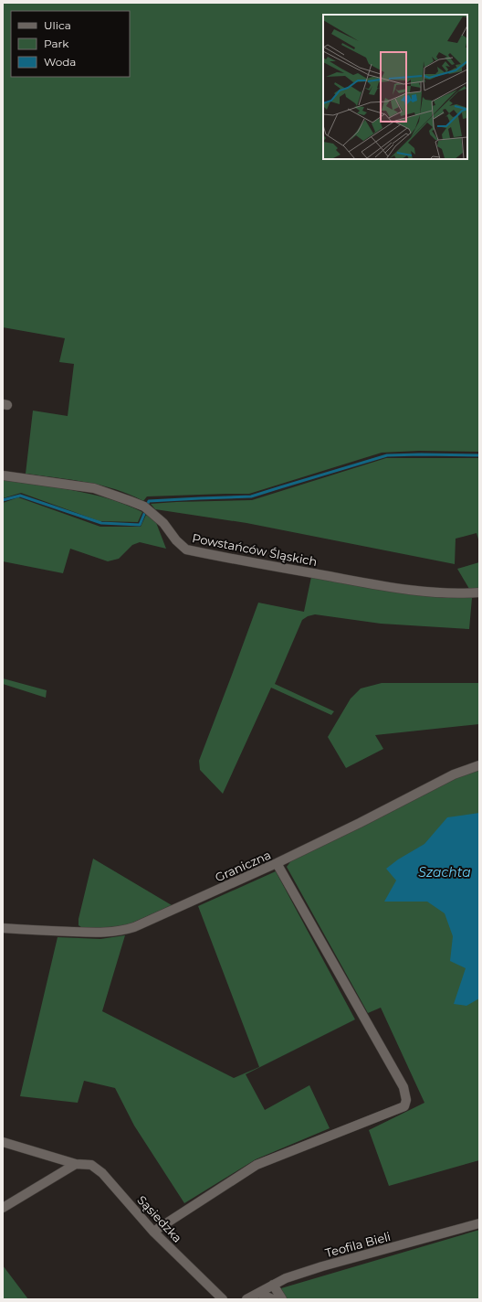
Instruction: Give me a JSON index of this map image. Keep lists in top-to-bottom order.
{
  "streets": {
    "street": [
      "Powstańców Śląskich",
      "Graniczna",
      "Sąsiedzka",
      "Teofila Bieli"
    ]
  },
  "water": ["Szachta"],
  "legend": ["Ulica", "Park", "Woda"]
}
